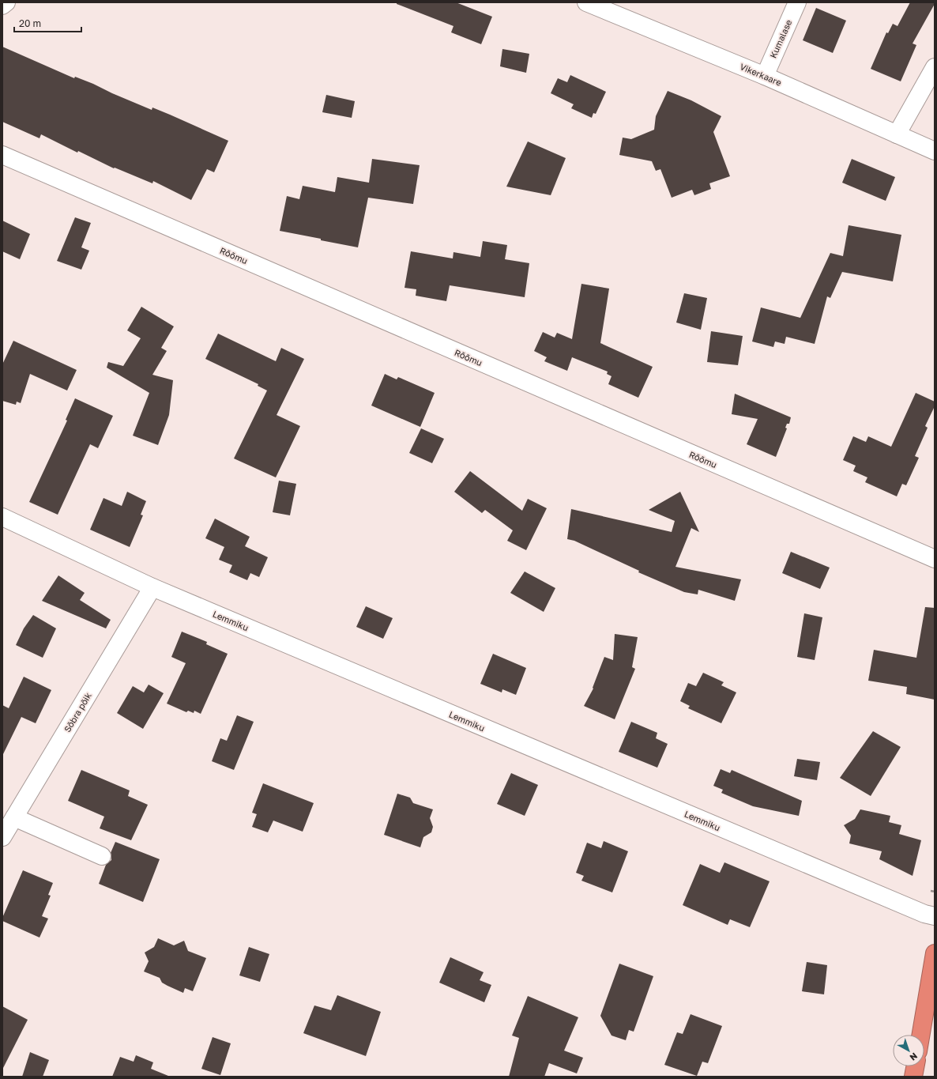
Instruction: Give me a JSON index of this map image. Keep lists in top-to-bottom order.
{
  "streets": {
    "street": [
      "Kumalase",
      "Vikerkaare",
      "Rõõmu",
      "Lemmiku",
      "Sõbra põik"
    ]
  },
  "crossings": [
    ["Kumalase", "Vikerkaare"],
    ["Lemmiku", "Sõbra põik"]
  ],
  "scale_bar": "20 m",
  "north": "bottom right"
}
